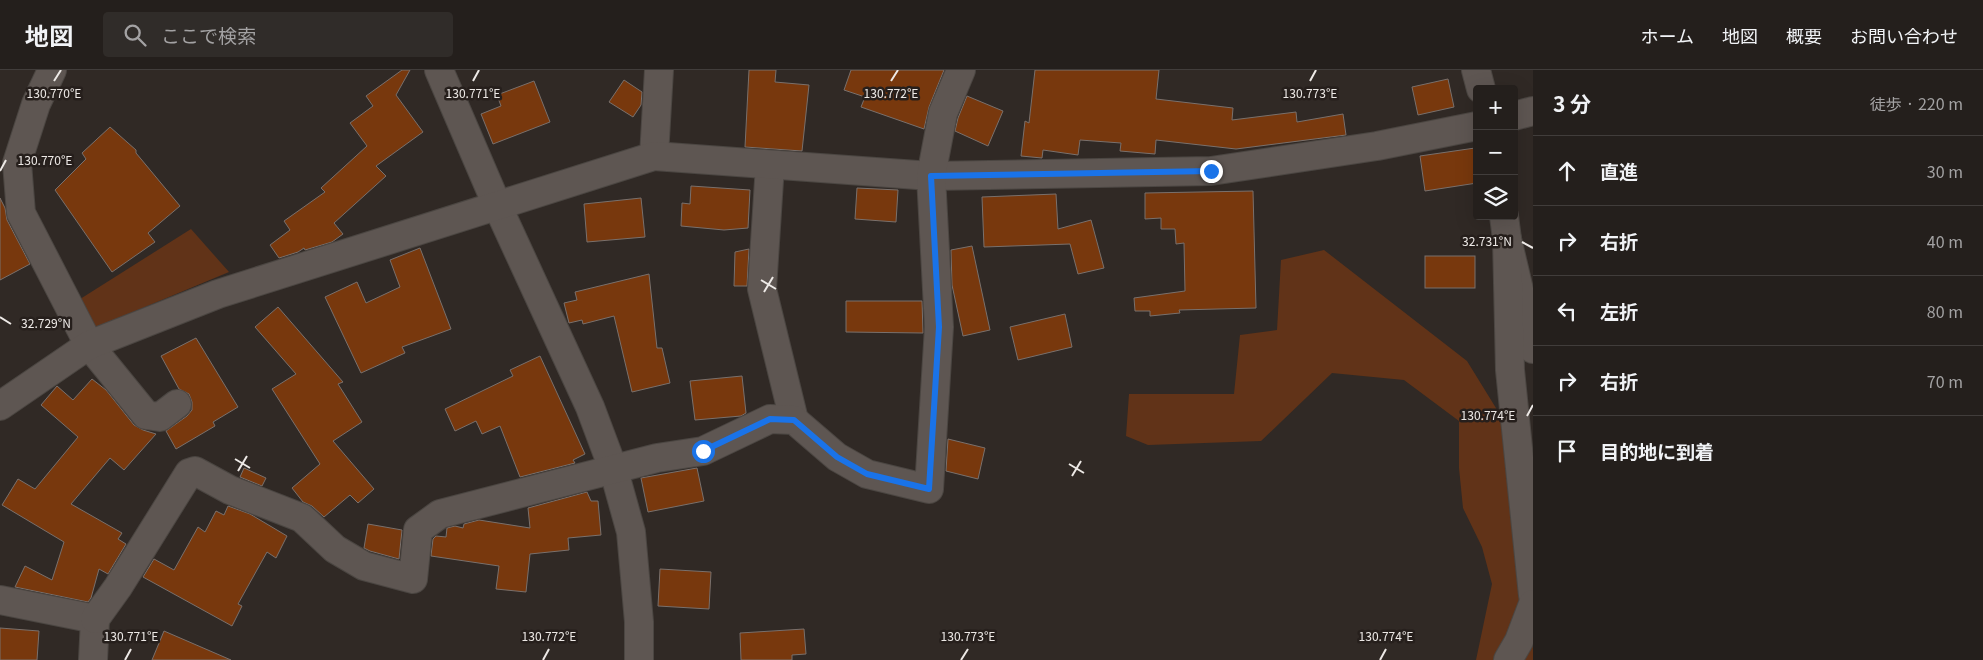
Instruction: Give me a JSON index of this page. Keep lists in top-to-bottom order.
{
  "page": {
    "header": "地図",
    "search": "ここで検索",
    "nav": [
      "ホーム",
      "地図",
      "概要",
      "お問い合わせ"
    ],
    "heading": ["3 分", "徒歩 · 220 m"],
    "map_buttons": ["+", "−"],
    "list": [
      ["直進", "30 m"],
      ["右折", "40 m"],
      ["左折", "80 m"],
      ["右折", "70 m"],
      "目的地に到着"
    ]
  },
  "coordinates": [
    "130.770°E",
    "130.771°E",
    "130.772°E",
    "130.773°E",
    "32.731°N",
    "32.729°N",
    "130.774°E"
  ]
}
